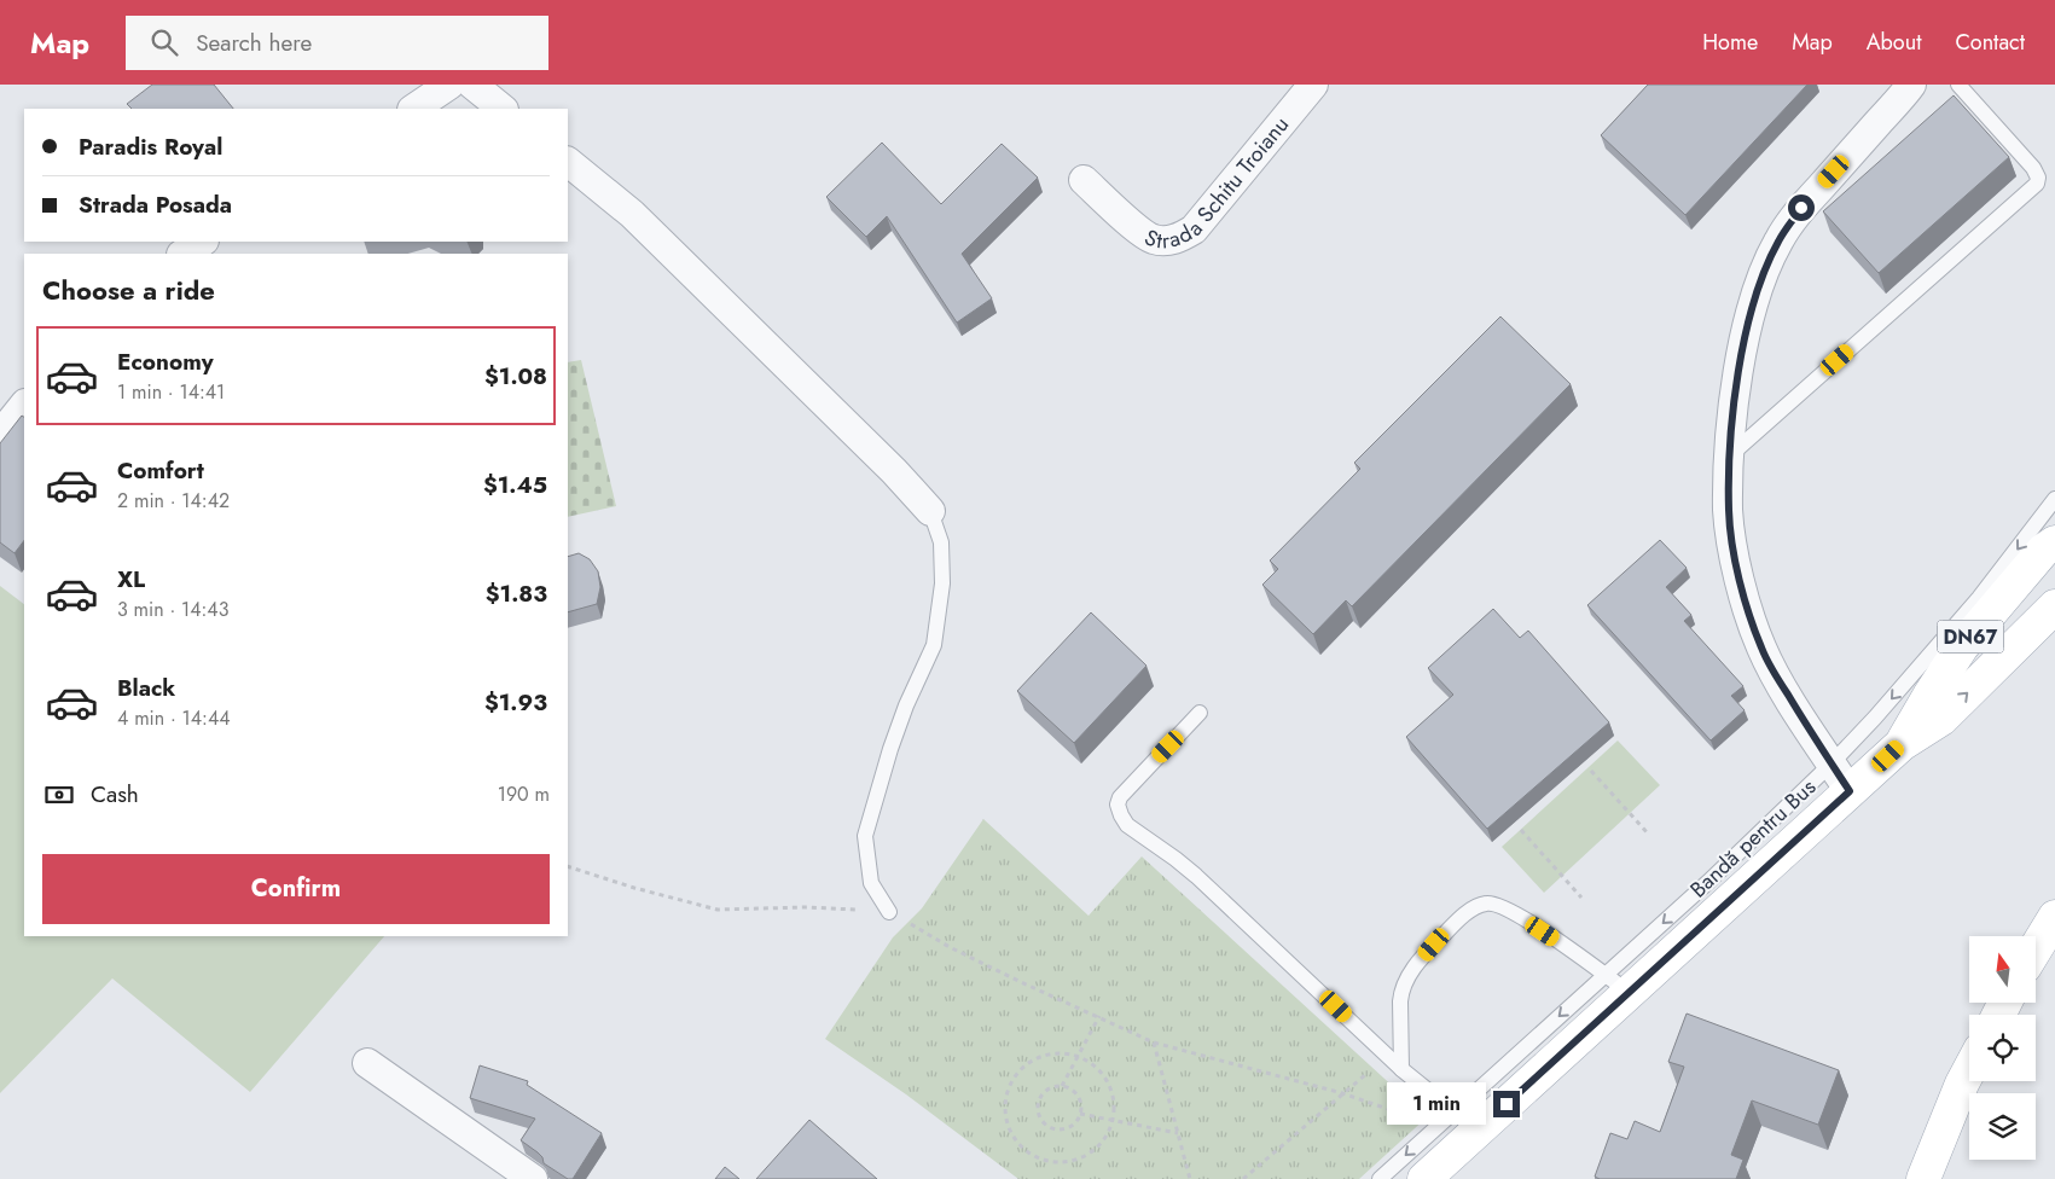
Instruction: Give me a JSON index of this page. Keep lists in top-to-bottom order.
{
  "streets": {
    "main road": ["DN67"],
    "street": ["Strada Schitu Troianu"],
    "lane": ["Bandă pentru Bus"]
  },
  "crossings": [
    ["DN67", "Bandă pentru Bus"]
  ],
  "one_way": ["Bandă pentru Bus"],
  "north": "top",
  "page": {
    "header": "Map",
    "search": "Search here",
    "nav": [
      "Home",
      "Map",
      "About",
      "Contact"
    ],
    "banner": ["Paradis Royal", "Strada Posada"],
    "heading": "Choose a ride",
    "list": [
      {
        "name": "Economy",
        "note": "1 min · 14:41",
        "value": "$1.08"
      },
      {
        "name": "Comfort",
        "note": "2 min · 14:42",
        "value": "$1.45"
      },
      {
        "name": "XL",
        "note": "3 min · 14:43",
        "value": "$1.83"
      },
      {
        "name": "Black",
        "note": "4 min · 14:44",
        "value": "$1.93"
      }
    ],
    "pay": ["Cash", "190 m"],
    "buttons": "Confirm",
    "bubble": "1 min"
  }
}
